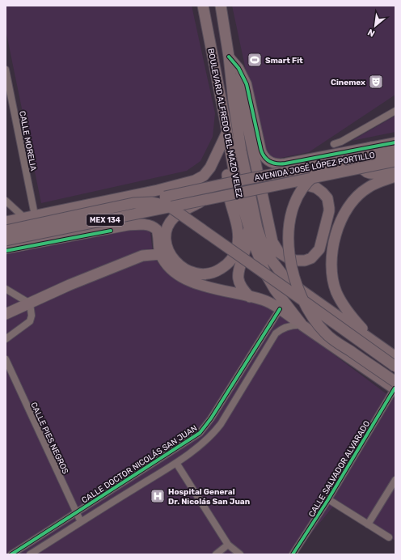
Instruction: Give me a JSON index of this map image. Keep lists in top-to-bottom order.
{
  "streets": {
    "main road": ["BOULEVARD ALFREDO DEL MAZO VELEZ", "AVENIDA JOSÉ LÓPEZ PORTILLO", "MEX 134"],
    "street": [
      "CALLE MORELIA",
      "CALLE PIES NEGROS",
      "CALLE DOCTOR NICOLÁS SAN JUAN",
      "CALLE SALVADOR ALVARADO"
    ]
  },
  "crossings": [
    ["BOULEVARD ALFREDO DEL MAZO VELEZ", "CALLE SALVADOR ALVARADO"],
    ["CALLE PIES NEGROS", "CALLE DOCTOR NICOLÁS SAN JUAN"]
  ],
  "places": {
    "sports": ["Smart Fit"],
    "theatre": ["Cinemex"],
    "hospital": ["Hospital General Dr. Nicolás San Juan"]
  },
  "north": "bottom left"
}
